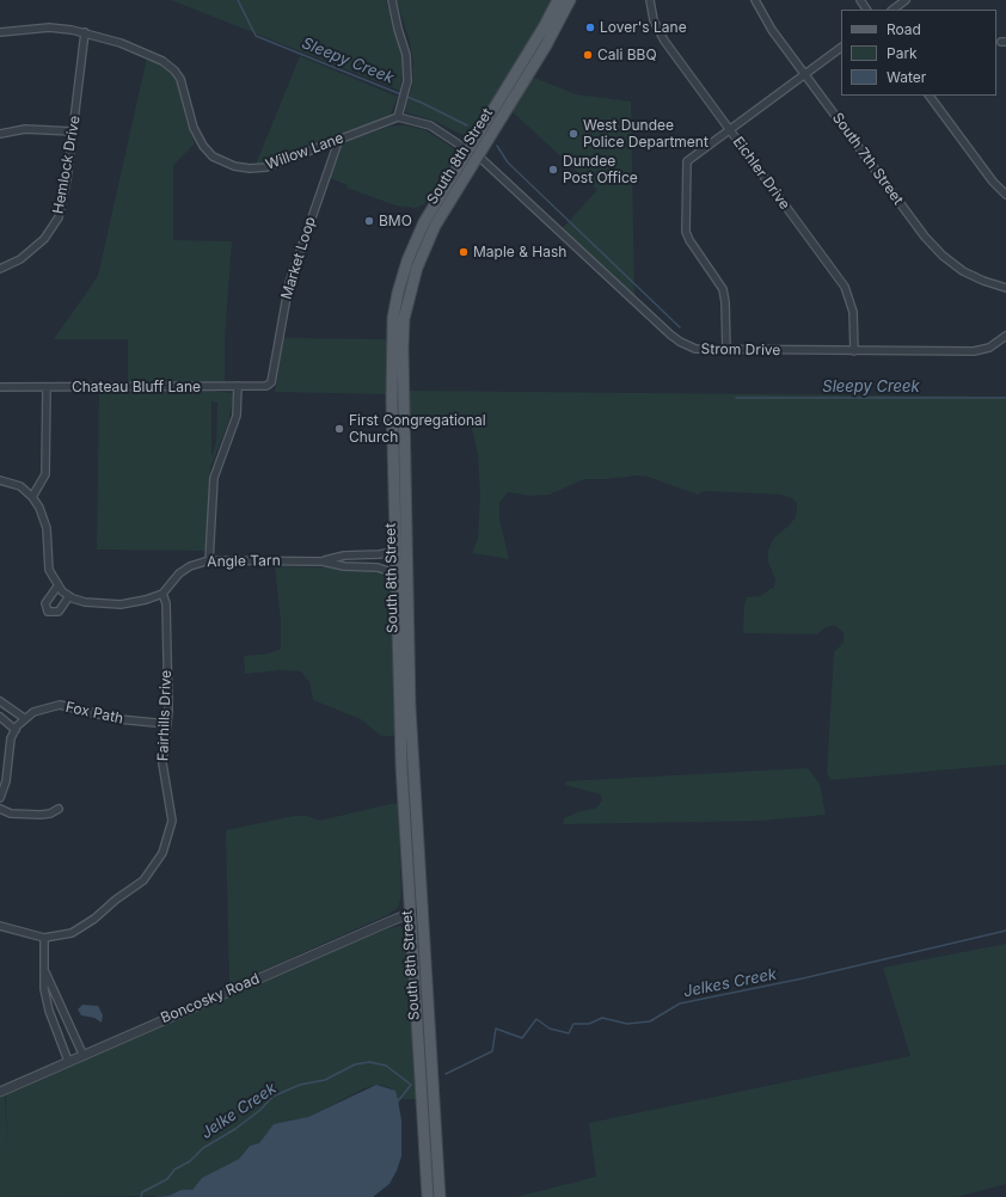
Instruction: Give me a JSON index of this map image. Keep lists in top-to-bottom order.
{
  "streets": {
    "main road": ["South 8th Street"],
    "street": [
      "Willow Lane",
      "South 7th Street",
      "Hemlock Drive",
      "Eichler Drive",
      "Market Loop",
      "Strom Drive",
      "Chateau Bluff Lane",
      "Angle Tarn",
      "Fox Path",
      "Fairhills Drive",
      "Boncosky Road"
    ]
  },
  "crossings": [
    ["Willow Lane", "Hemlock Drive"],
    ["Willow Lane", "Market Loop"],
    ["South 8th Street", "Strom Drive"],
    ["South 8th Street", "Angle Tarn"],
    ["South 8th Street", "Boncosky Road"],
    ["Eichler Drive", "Strom Drive"],
    ["Market Loop", "Chateau Bluff Lane"],
    ["Angle Tarn", "Fairhills Drive"],
    ["Fox Path", "Fairhills Drive"]
  ],
  "water": ["Sleepy Creek", "Jelkes Creek", "Jelke Creek"],
  "places": [
    "Lover's Lane",
    "Cali BBQ",
    "West Dundee Police Department",
    "Dundee Post Office",
    "BMO",
    "Maple & Hash",
    "First Congregational Church"
  ],
  "legend": ["Road", "Park", "Water"]
}
